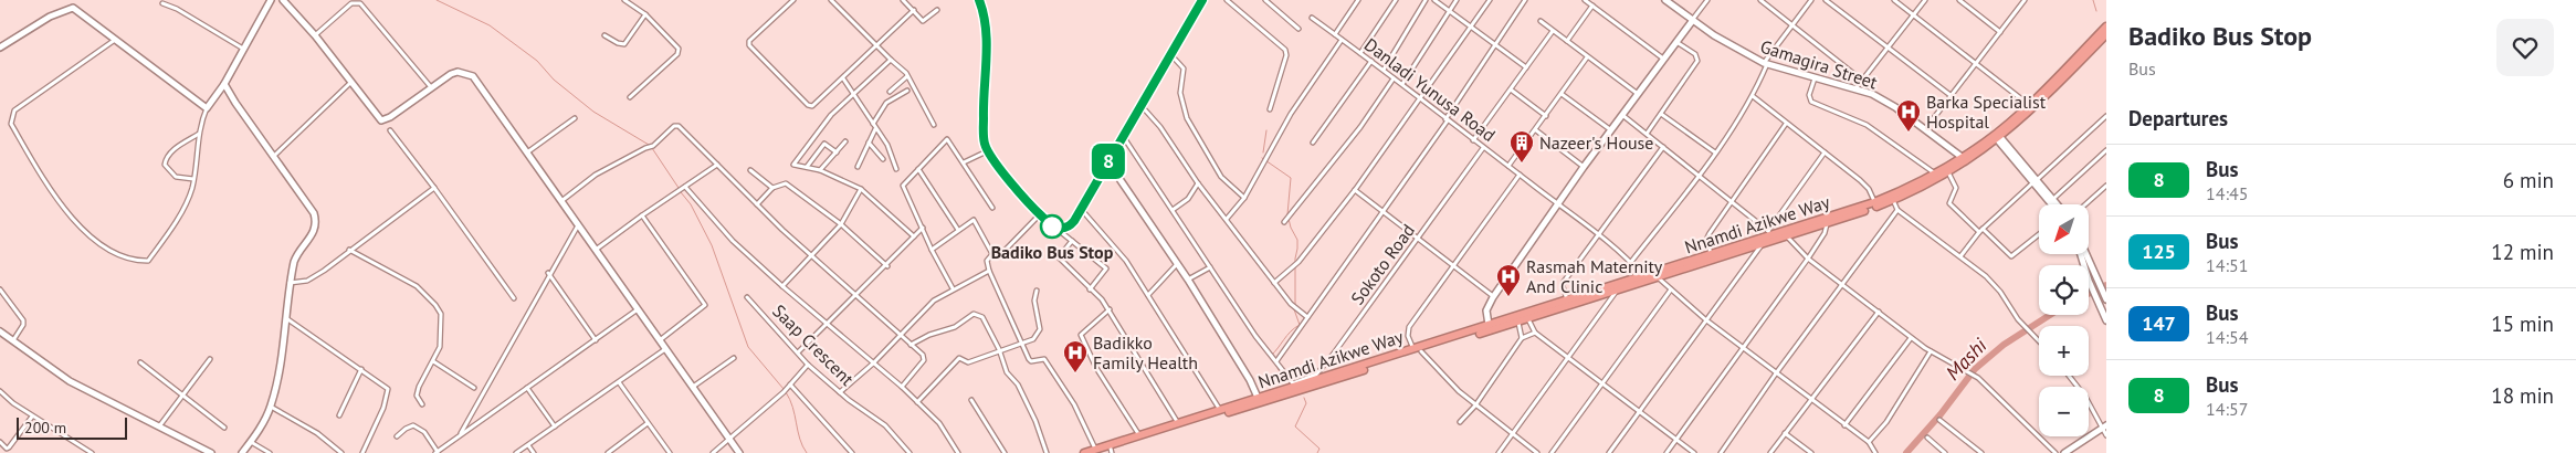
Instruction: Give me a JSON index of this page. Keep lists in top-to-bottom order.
{
  "streets": {
    "highway": ["Nnamdi Azikwe Way"],
    "street": [
      "Gamagira Street",
      "Danladi Yunusa Road",
      "Sokoto Road",
      "Saap Crescent"
    ]
  },
  "crossings": [
    ["Gamagira Street", "Nnamdi Azikwe Way"],
    ["Danladi Yunusa Road", "Nnamdi Azikwe Way"],
    ["Danladi Yunusa Road", "Sokoto Road"]
  ],
  "water": ["Mashi"],
  "places": {
    "hospital": ["Barka Specialist Hospital", "Rasmah Maternity And Clinic", "Badikko Family Health"],
    "building": ["Nazeer's House"],
    "other": ["Badiko Bus Stop"]
  },
  "lines": ["bus line 8"],
  "scale_bar": "200 m",
  "north": "bottom left",
  "page": {
    "on_map": "8",
    "heading": [
      ["Badiko Bus Stop", "Bus"],
      "Departures"
    ],
    "list": [
      {
        "mark": "8",
        "name": "Bus",
        "note": "14:45",
        "value": "6 min"
      },
      {
        "mark": "125",
        "name": "Bus",
        "note": "14:51",
        "value": "12 min"
      },
      {
        "mark": "147",
        "name": "Bus",
        "note": "14:54",
        "value": "15 min"
      },
      {
        "mark": "8",
        "name": "Bus",
        "note": "14:57",
        "value": "18 min"
      }
    ],
    "map_buttons": ["+", "−"],
    "scale": "200 m"
  }
}
